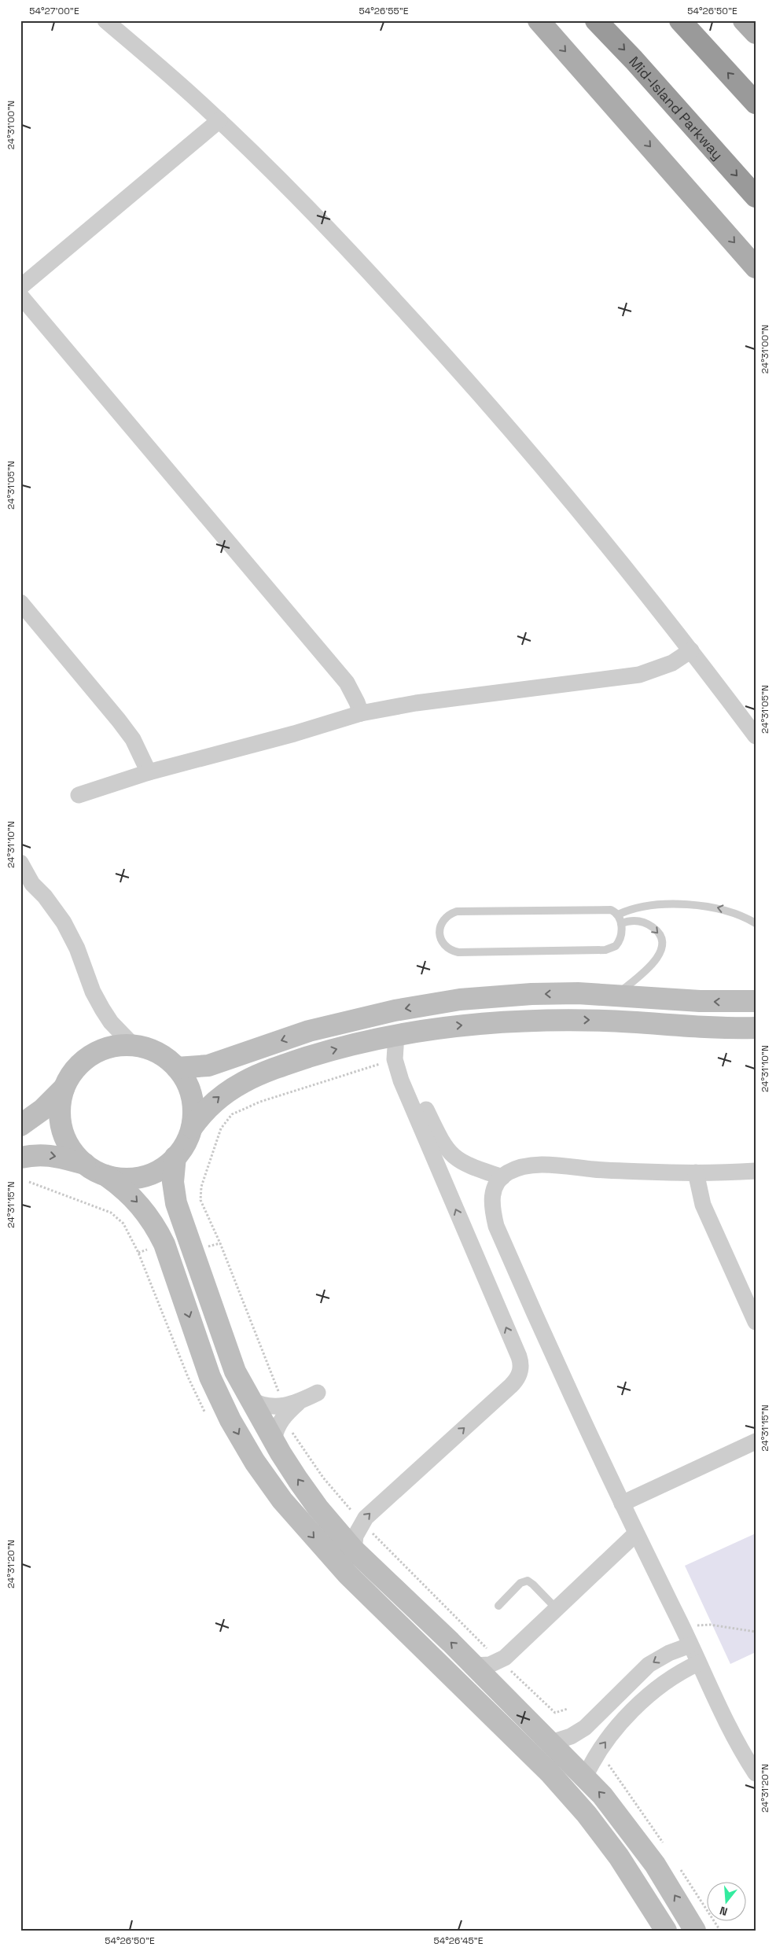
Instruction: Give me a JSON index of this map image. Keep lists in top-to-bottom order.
{
  "streets": {
    "highway": ["Mid-Island Parkway"]
  },
  "north": "bottom",
  "coordinates": [
    "54°27'00\"E",
    "54°26'55\"E",
    "54°26'50\"E",
    "24°31'00\"N",
    "24°31'05\"N",
    "24°31'10\"N",
    "24°31'15\"N",
    "24°31'20\"N",
    "54°26'45\"E"
  ]
}
